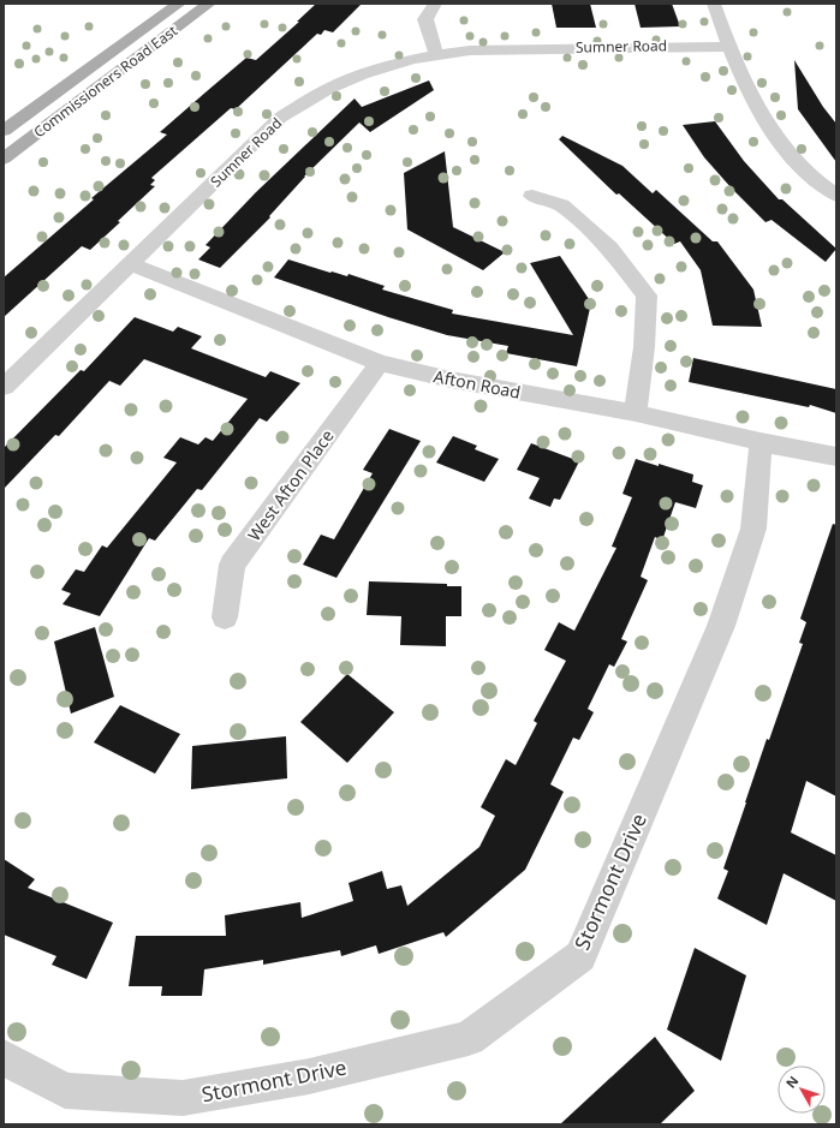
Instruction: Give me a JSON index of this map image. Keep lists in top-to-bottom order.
{
  "streets": {
    "main road": ["Commissioners Road East"],
    "street": [
      "Sumner Road",
      "Afton Road",
      "West Afton Place",
      "Stormont Drive"
    ]
  },
  "crossings": [
    ["Sumner Road", "Afton Road"],
    ["Afton Road", "West Afton Place"],
    ["Afton Road", "Stormont Drive"]
  ],
  "north": "top left"
}
